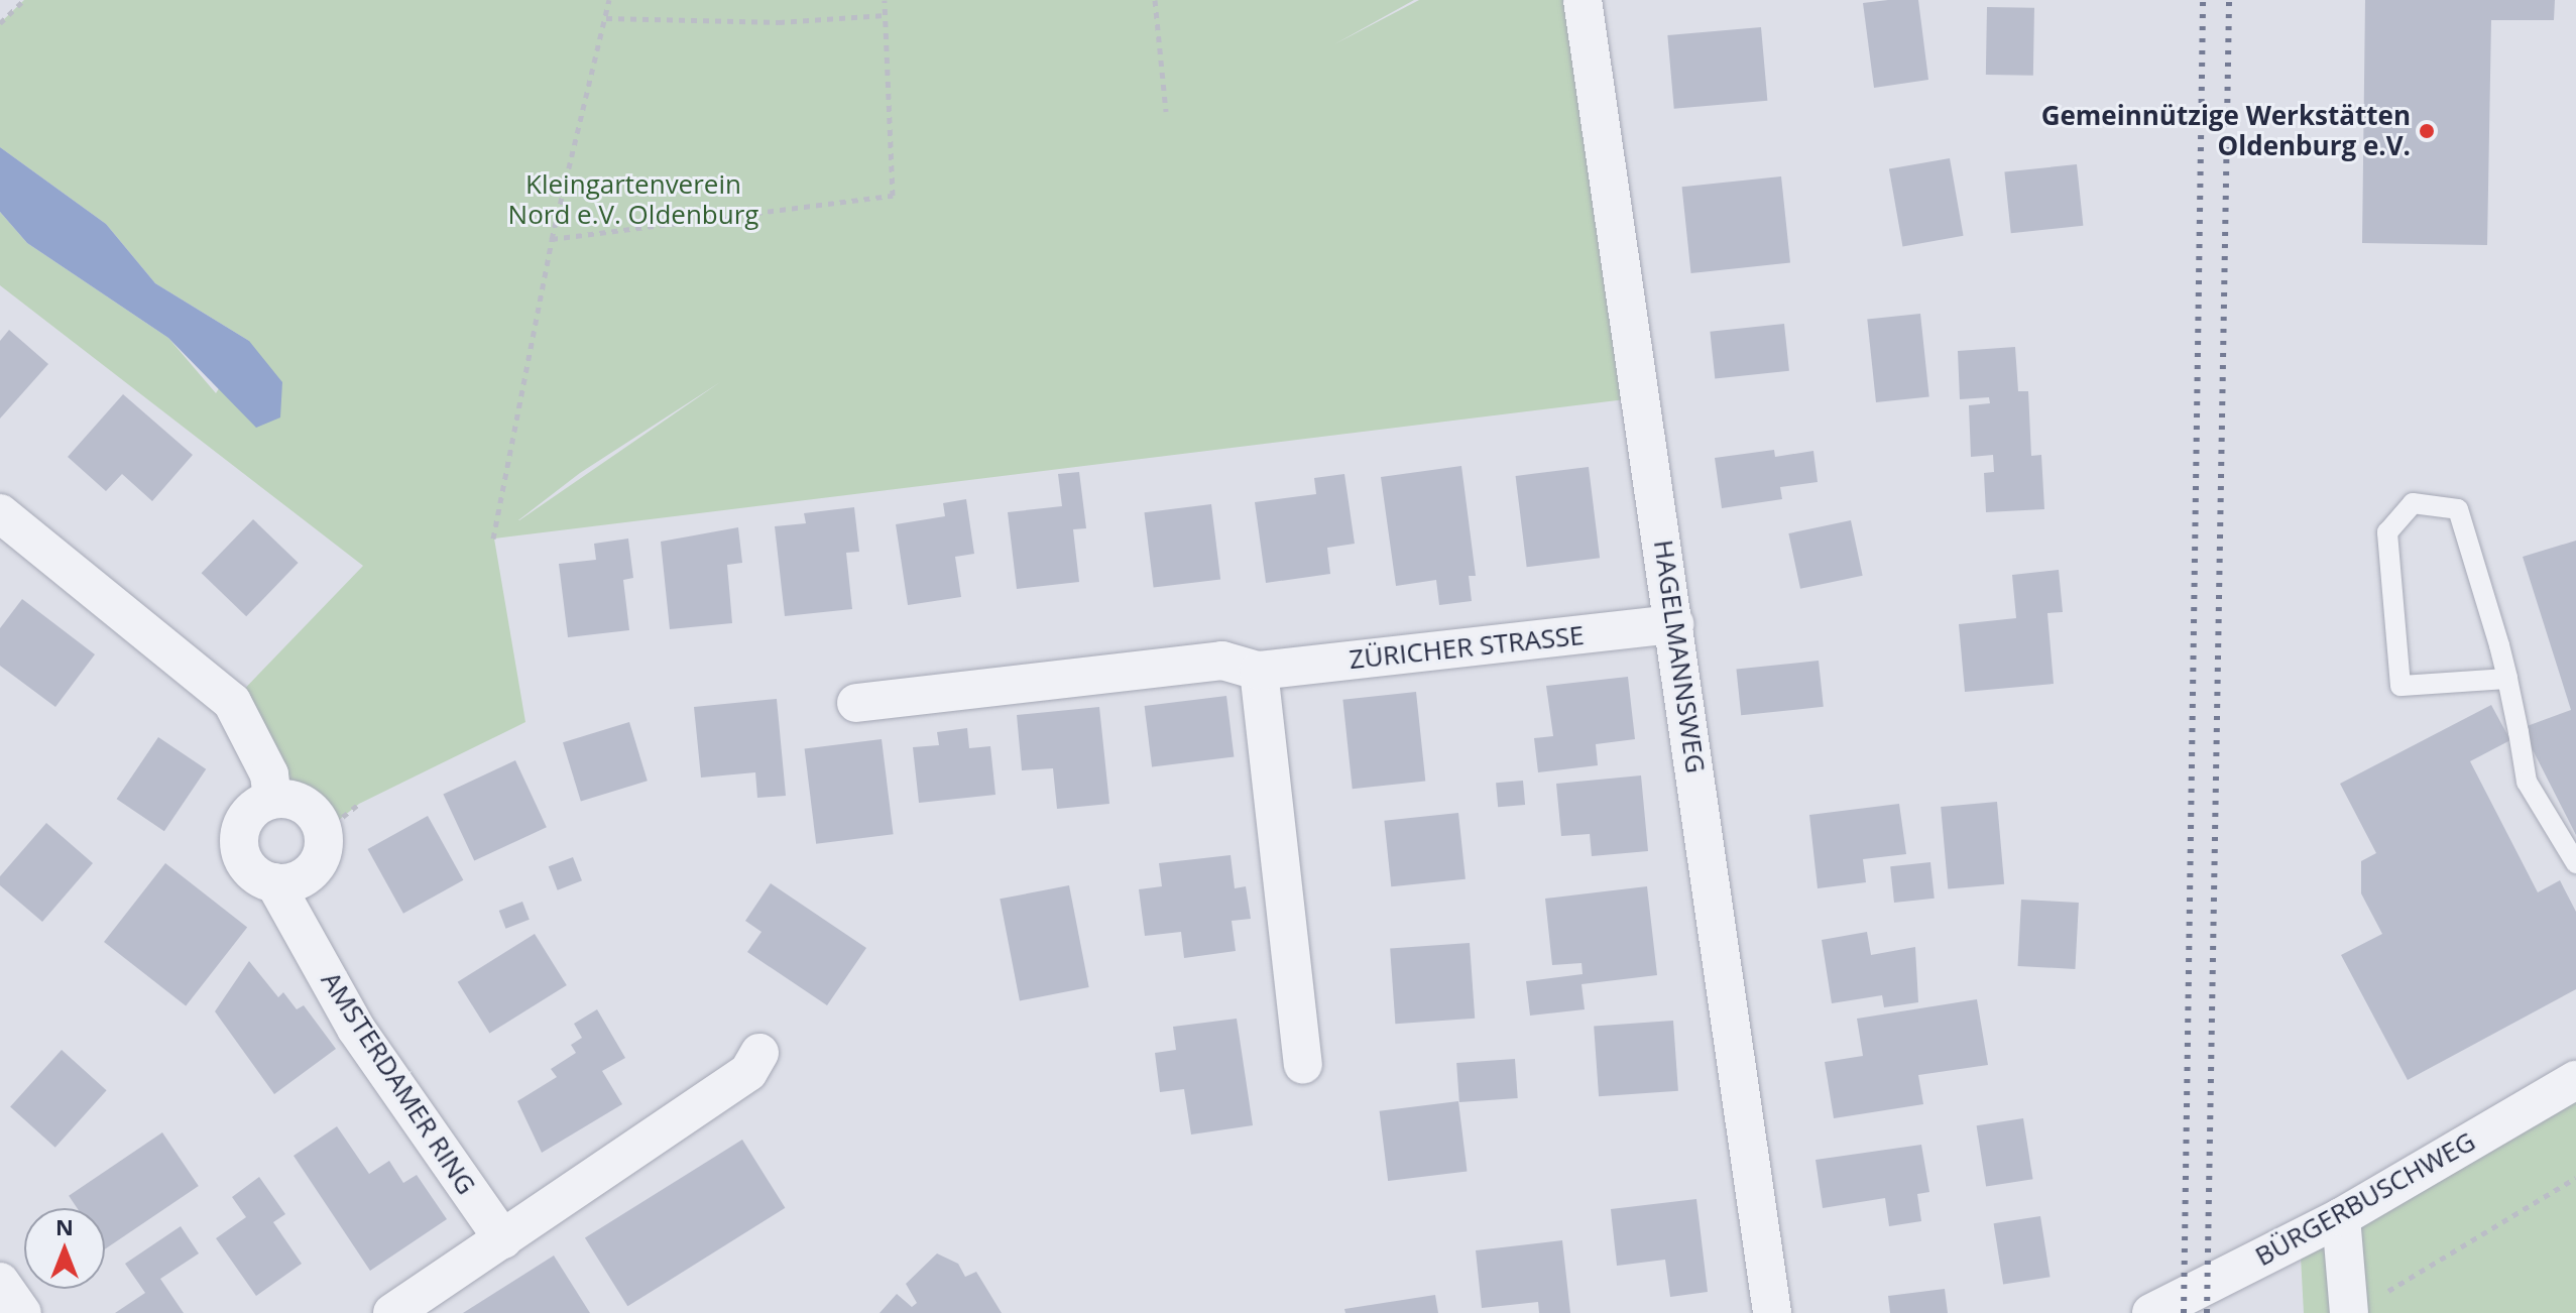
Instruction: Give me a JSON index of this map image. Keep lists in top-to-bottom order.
{
  "streets": {
    "street": [
      "ZÜRICHER STRASSE",
      "HAGELMANNSWEG",
      "AMSTERDAMER RING",
      "BÜRGERBUSCHWEG"
    ]
  },
  "crossings": [
    ["ZÜRICHER STRASSE", "HAGELMANNSWEG"]
  ],
  "parks": ["Kleingartenverein Nord e.V. Oldenburg"],
  "places": ["Gemeinnützige Werkstätten Oldenburg e.V."],
  "north": "top"
}
